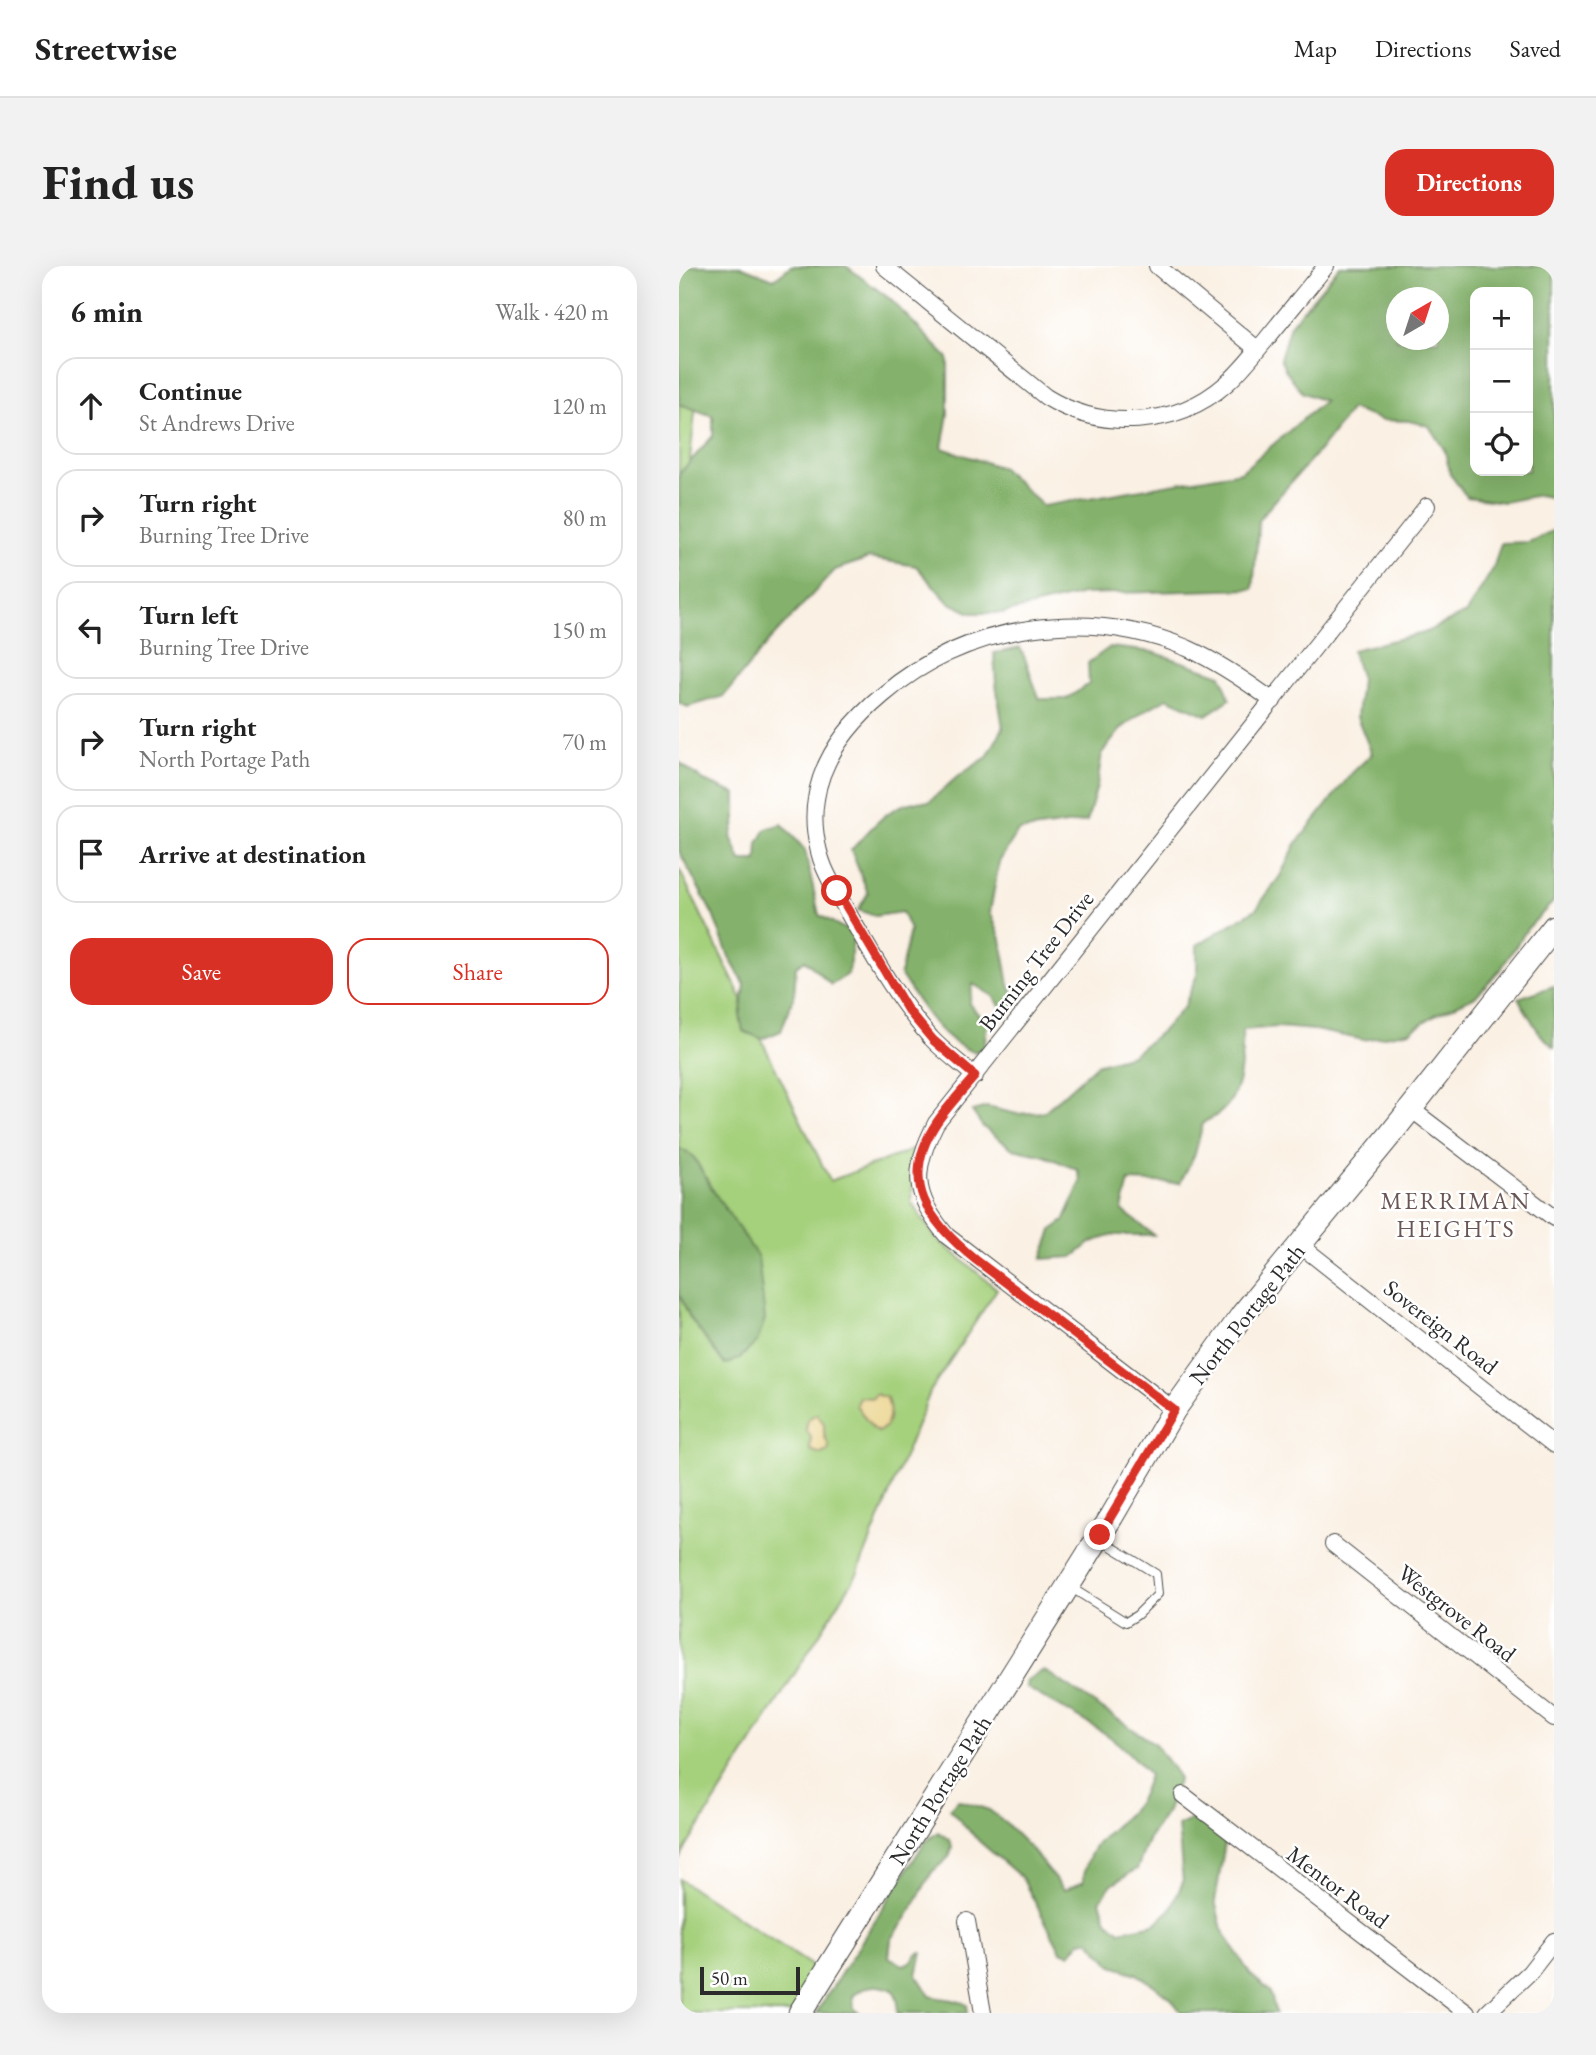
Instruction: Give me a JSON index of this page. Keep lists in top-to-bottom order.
{
  "streets": {
    "main road": ["North Portage Path"],
    "street": [
      "Burning Tree Drive",
      "Sovereign Road",
      "Westgrove Road",
      "Mentor Road"
    ]
  },
  "crossings": [
    ["Burning Tree Drive", "North Portage Path"],
    ["North Portage Path", "Sovereign Road"]
  ],
  "districts": ["MERRIMAN HEIGHTS"],
  "scale_bar": "50 m",
  "north": "top right",
  "page": {
    "header": "Streetwise",
    "nav": ["Map", "Directions", "Saved"],
    "buttons": [
      "Directions",
      ["Save", "Share"]
    ],
    "title": "Find us",
    "heading": ["6 min", "Walk · 420 m"],
    "map_buttons": ["+", "−"],
    "list": [
      ["Continue", "St Andrews Drive", "120 m"],
      ["Turn right", "Burning Tree Drive", "80 m"],
      ["Turn left", "Burning Tree Drive", "150 m"],
      ["Turn right", "North Portage Path", "70 m"],
      "Arrive at destination"
    ],
    "scale": "50 m"
  }
}
